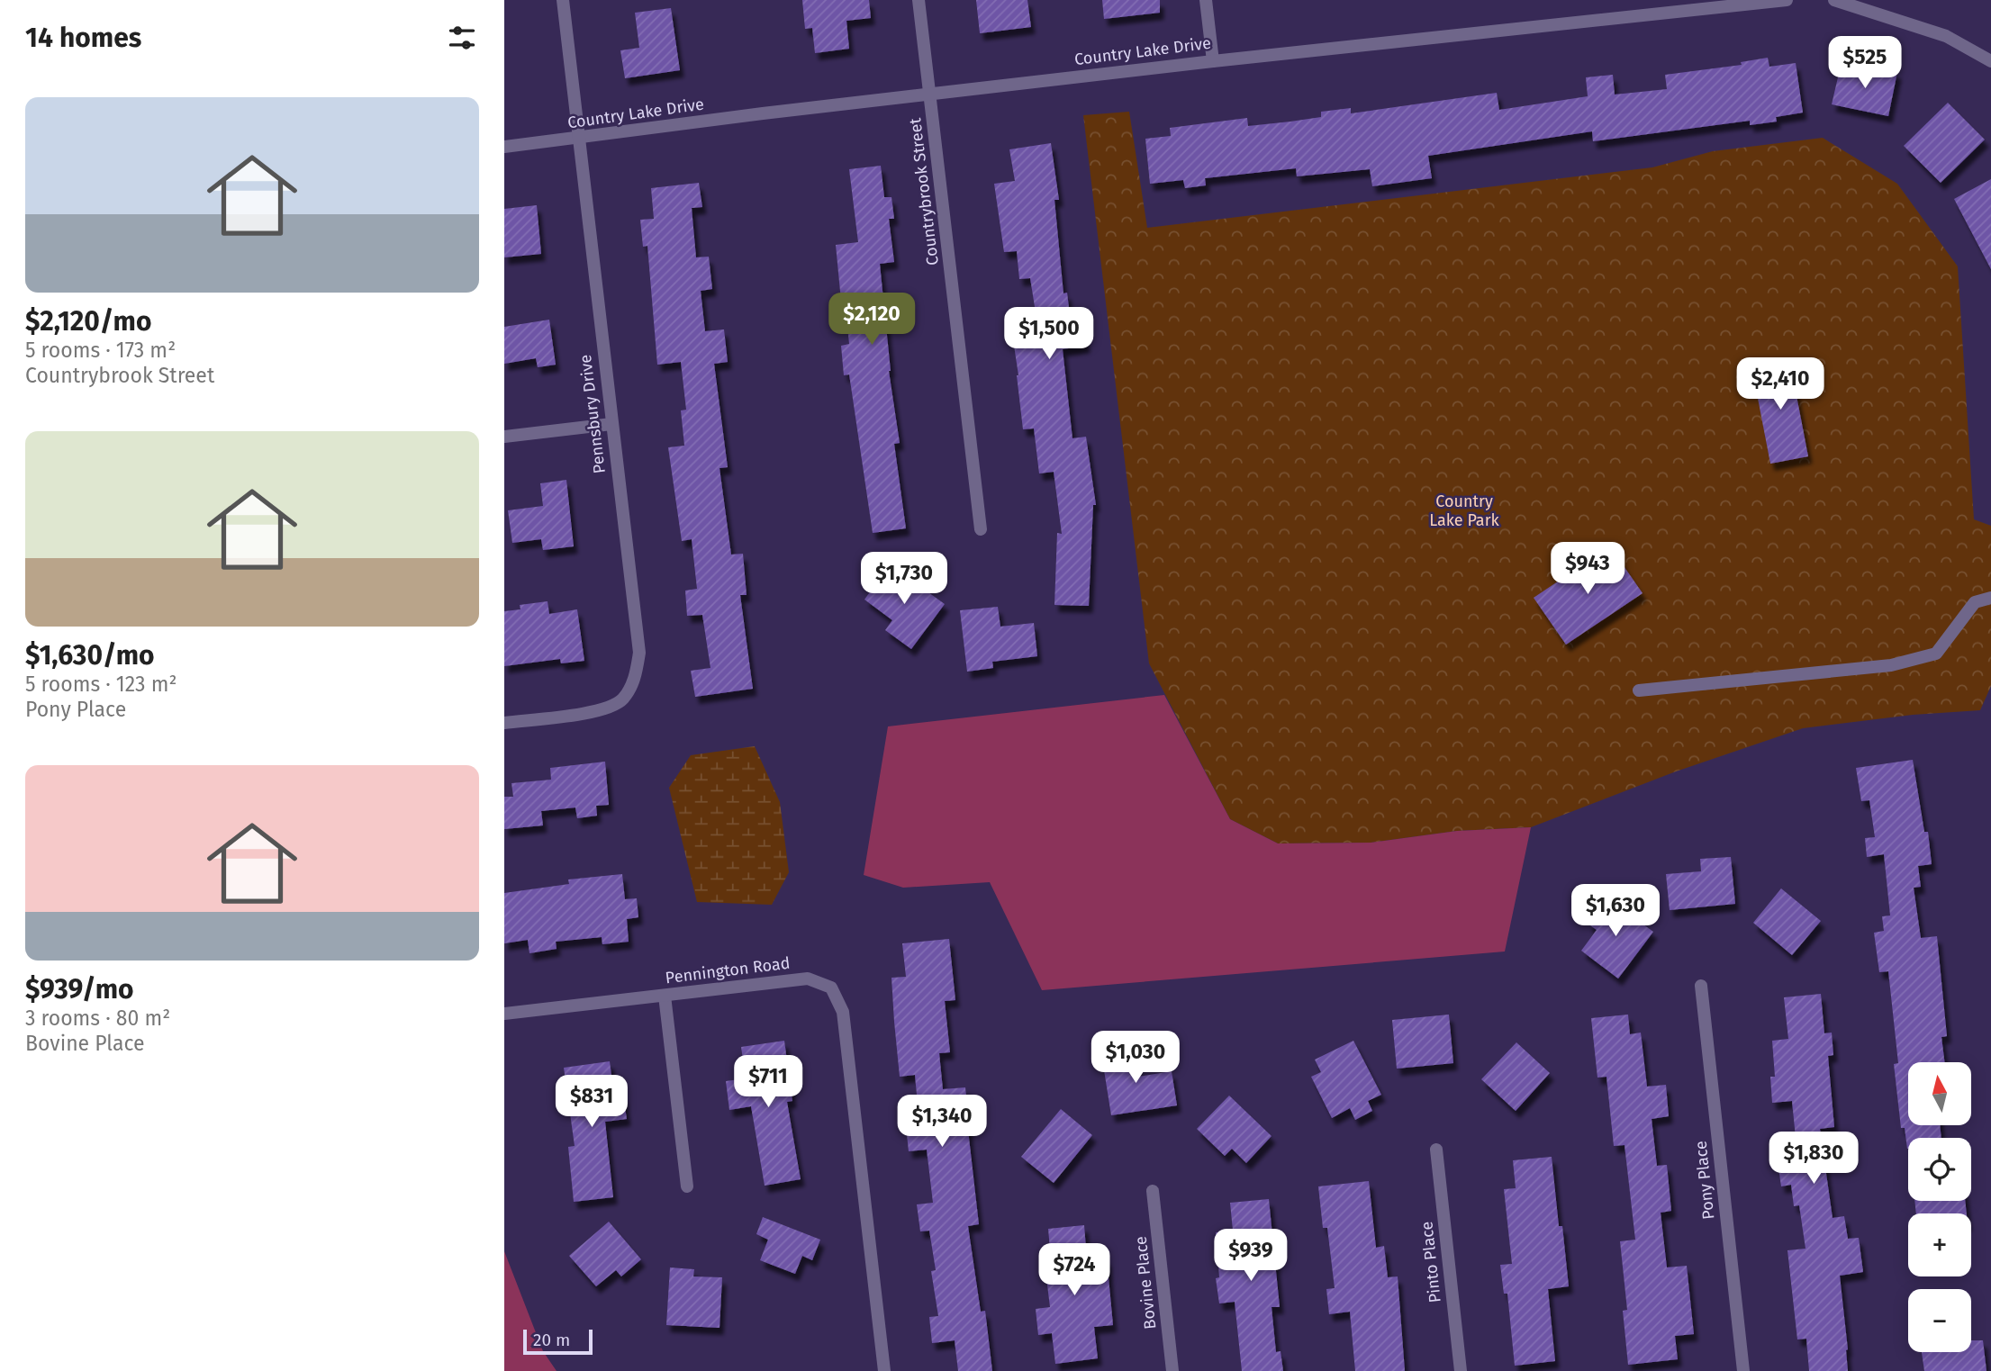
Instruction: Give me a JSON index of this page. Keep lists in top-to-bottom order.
{
  "streets": {
    "street": [
      "Country Lake Drive",
      "Countrybrook Street",
      "Pennsbury Drive",
      "Pennington Road",
      "Pony Place",
      "Pinto Place",
      "Bovine Place"
    ]
  },
  "crossings": [
    ["Country Lake Drive", "Countrybrook Street"],
    ["Country Lake Drive", "Pennsbury Drive"]
  ],
  "parks": ["Country Lake Park"],
  "scale_bar": "20 m",
  "north": "top",
  "page": {
    "heading": "14 homes",
    "price": [
      "$525",
      "$2,120",
      "$1,500",
      "$2,410",
      "$943",
      "$1,730",
      "$1,630",
      "$1,030",
      "$711",
      "$831",
      "$1,340",
      "$1,830",
      "$939",
      "$724"
    ],
    "list": [
      {
        "name": "$2,120/mo",
        "note": "5 rooms · 173 m² · Countrybrook Street"
      },
      {
        "name": "$1,630/mo",
        "note": "5 rooms · 123 m² · Pony Place"
      },
      {
        "name": "$939/mo",
        "note": "3 rooms · 80 m² · Bovine Place"
      }
    ],
    "map_buttons": ["+", "−"],
    "scale": "20 m"
  }
}
